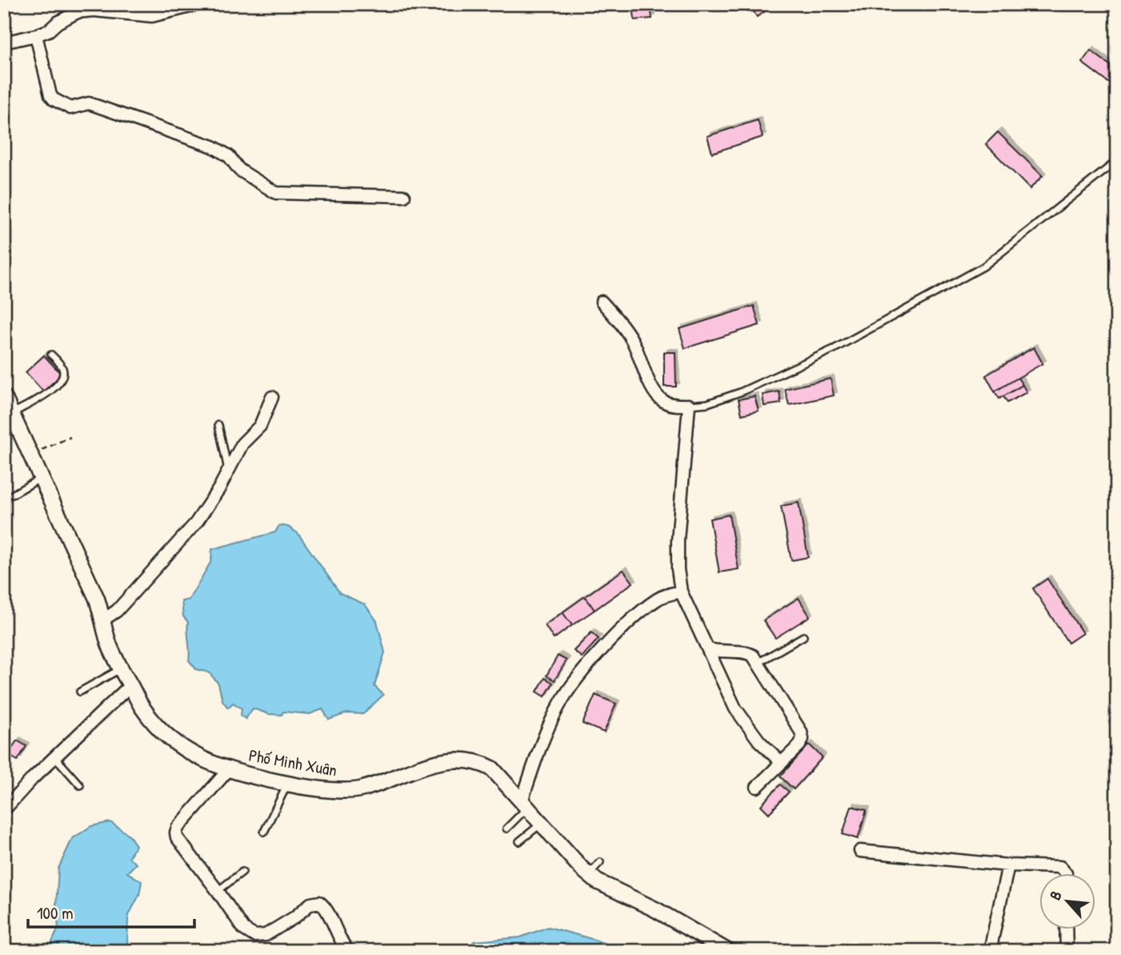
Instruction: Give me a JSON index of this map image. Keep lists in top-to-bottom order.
{
  "streets": {
    "street": ["Phố Minh Xuân"]
  },
  "scale_bar": "100 m",
  "north": "top left"
}
